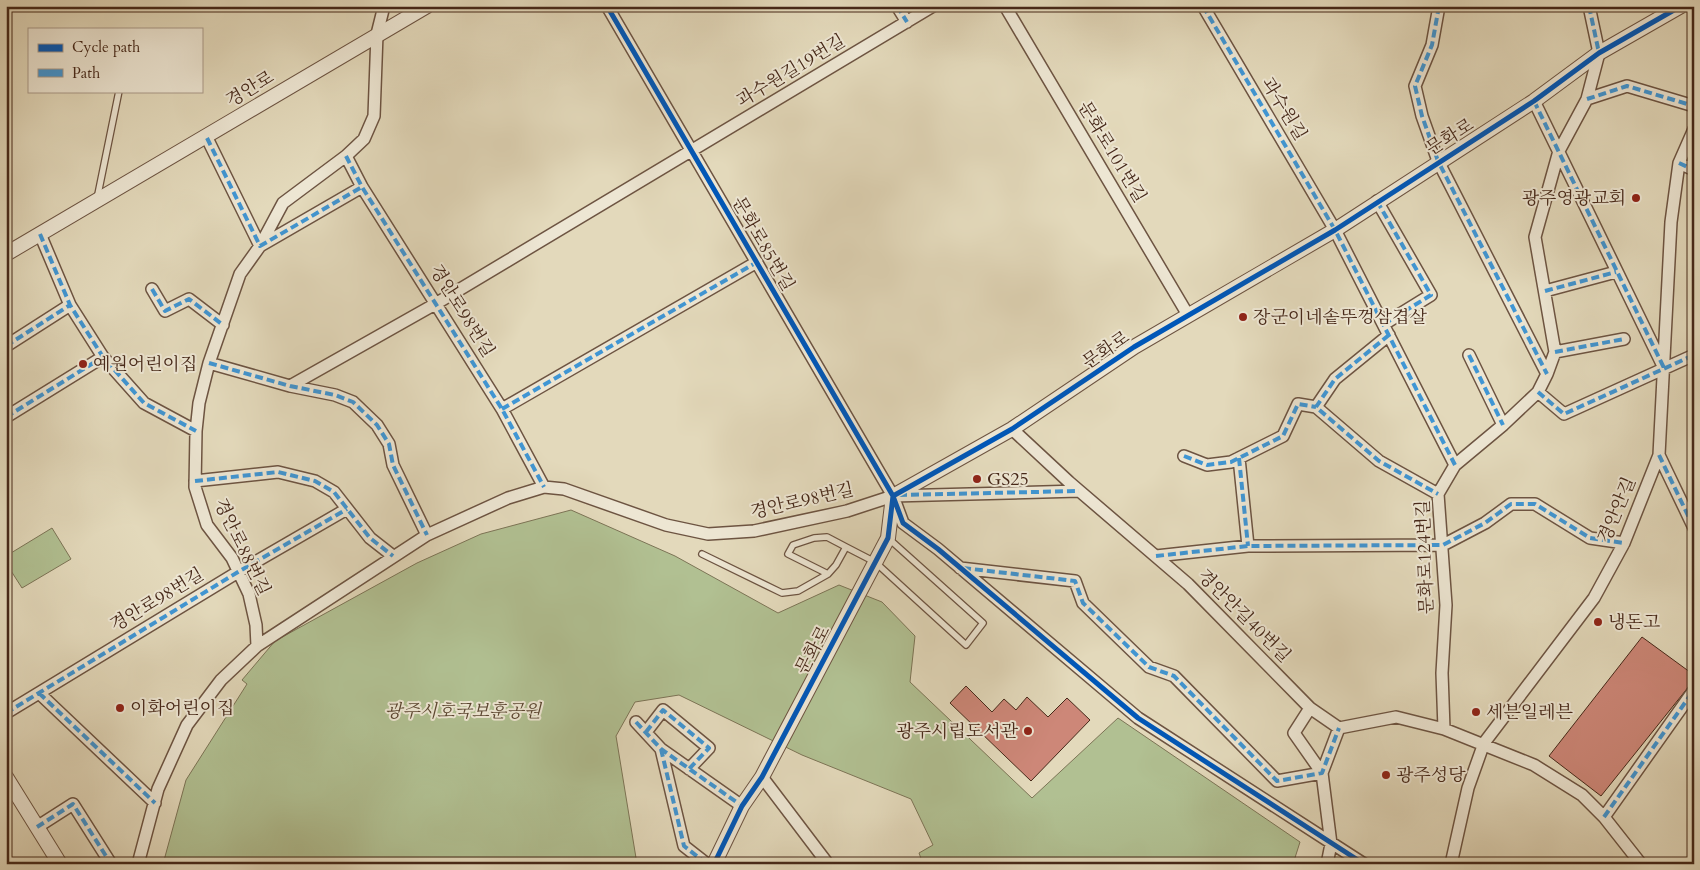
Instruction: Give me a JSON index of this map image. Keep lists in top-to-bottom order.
{
  "streets": {
    "street": [
      "과수원길19번길",
      "경안로",
      "과수원길",
      "문화로",
      "문화로101번길",
      "문화로85번길",
      "경안로98번길",
      "경안안길",
      "경안로88번길",
      "문화로124번길",
      "경안안길40번길"
    ]
  },
  "crossings": [
    ["과수원길19번길", "문화로85번길"],
    ["경안로", "경안로88번길"],
    ["과수원길", "문화로"],
    ["문화로", "문화로101번길"],
    ["문화로", "문화로85번길"],
    ["문화로", "경안로98번길"],
    ["문화로", "문화로124번길"],
    ["문화로", "경안안길40번길"],
    ["문화로85번길", "경안로98번길"],
    ["경안로98번길", "경안로88번길"],
    ["경안로98번길", "경안안길40번길"]
  ],
  "parks": ["광주시호국보훈공원"],
  "places": [
    "광주영광교회",
    "장군이네솥뚜껑삼겹살",
    "예원어린이집",
    "GS25",
    "냉돈고",
    "이화어린이집",
    "세븐일레븐",
    "광주시립도서관",
    "광주성당"
  ],
  "legend": ["Cycle path", "Path"]
}
